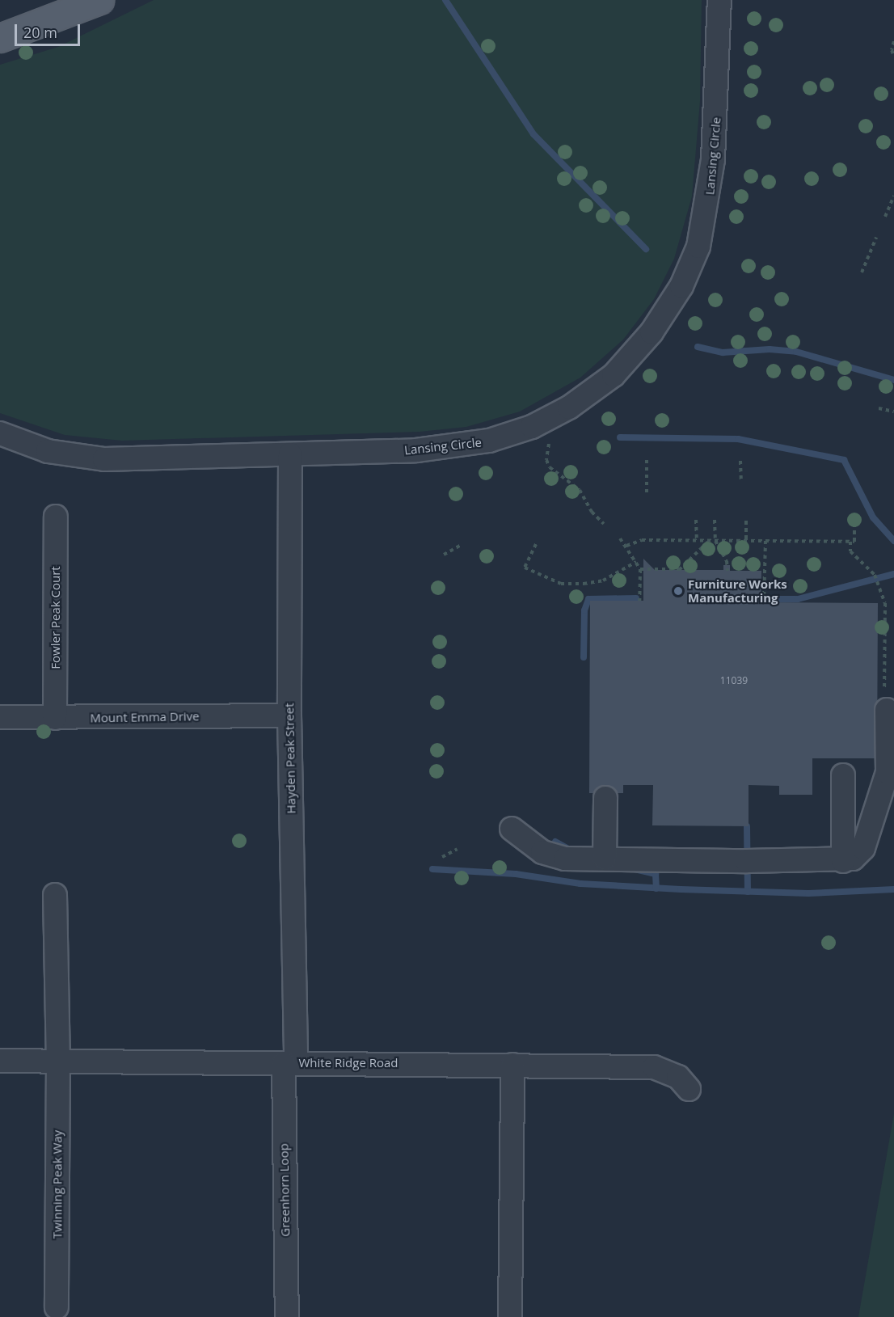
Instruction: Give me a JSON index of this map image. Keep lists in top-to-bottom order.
{
  "streets": {
    "street": [
      "Lansing Circle",
      "Fowler Peak Court",
      "Mount Emma Drive",
      "Hayden Peak Street",
      "White Ridge Road",
      "Twinning Peak Way",
      "Greenhorn Loop"
    ]
  },
  "crossings": [
    ["Lansing Circle", "Hayden Peak Street"],
    ["Fowler Peak Court", "Mount Emma Drive"],
    ["Mount Emma Drive", "Hayden Peak Street"],
    ["Hayden Peak Street", "White Ridge Road"],
    ["Hayden Peak Street", "Greenhorn Loop"],
    ["White Ridge Road", "Twinning Peak Way"],
    ["White Ridge Road", "Greenhorn Loop"]
  ],
  "places": ["Furniture Works Manufacturing"],
  "house_numbers": ["11039"],
  "scale_bar": "20 m"
}
